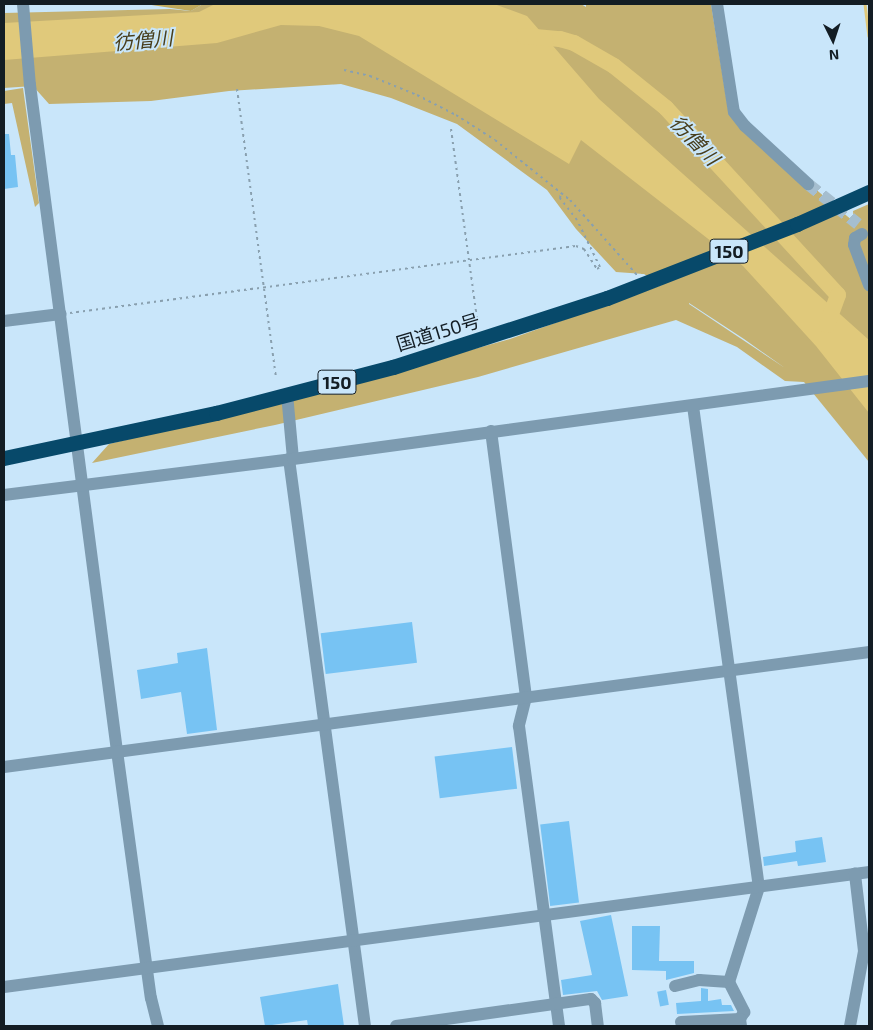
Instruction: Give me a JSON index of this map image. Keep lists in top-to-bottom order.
{
  "streets": {
    "highway": ["150", "国道150号"]
  },
  "water": ["彷僧川"],
  "north": "bottom"
}
